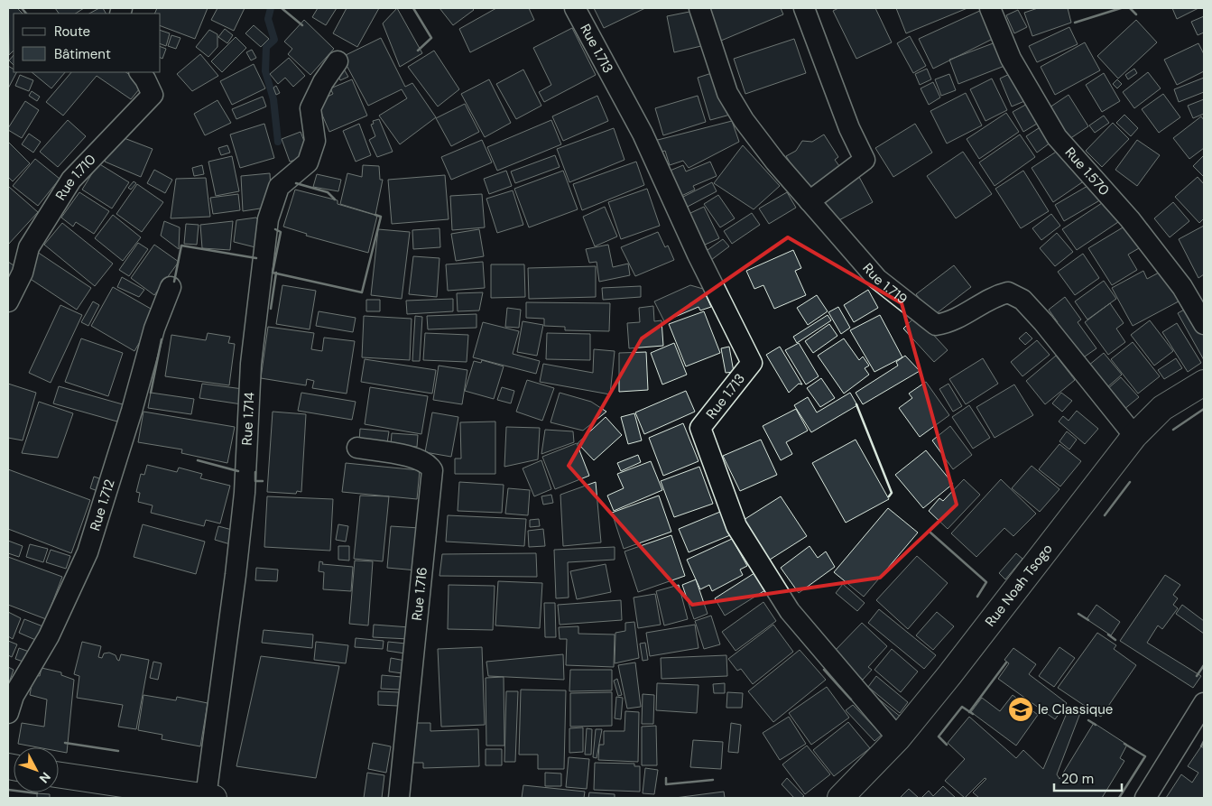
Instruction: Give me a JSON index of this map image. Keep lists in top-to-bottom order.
{
  "streets": {
    "main road": ["Rue Noah Tsogo"],
    "street": [
      "Rue 1.713",
      "Rue 1.570",
      "Rue 1.710",
      "Rue 1.719",
      "Rue 1.714",
      "Rue 1.712",
      "Rue 1.716"
    ]
  },
  "crossings": [
    ["Rue 1.713", "Rue Noah Tsogo"],
    ["Rue 1.719", "Rue Noah Tsogo"]
  ],
  "places": {
    "school or university": ["le Classique"]
  },
  "legend": ["Route", "Bâtiment"],
  "scale_bar": "20 m",
  "north": "bottom right"
}
